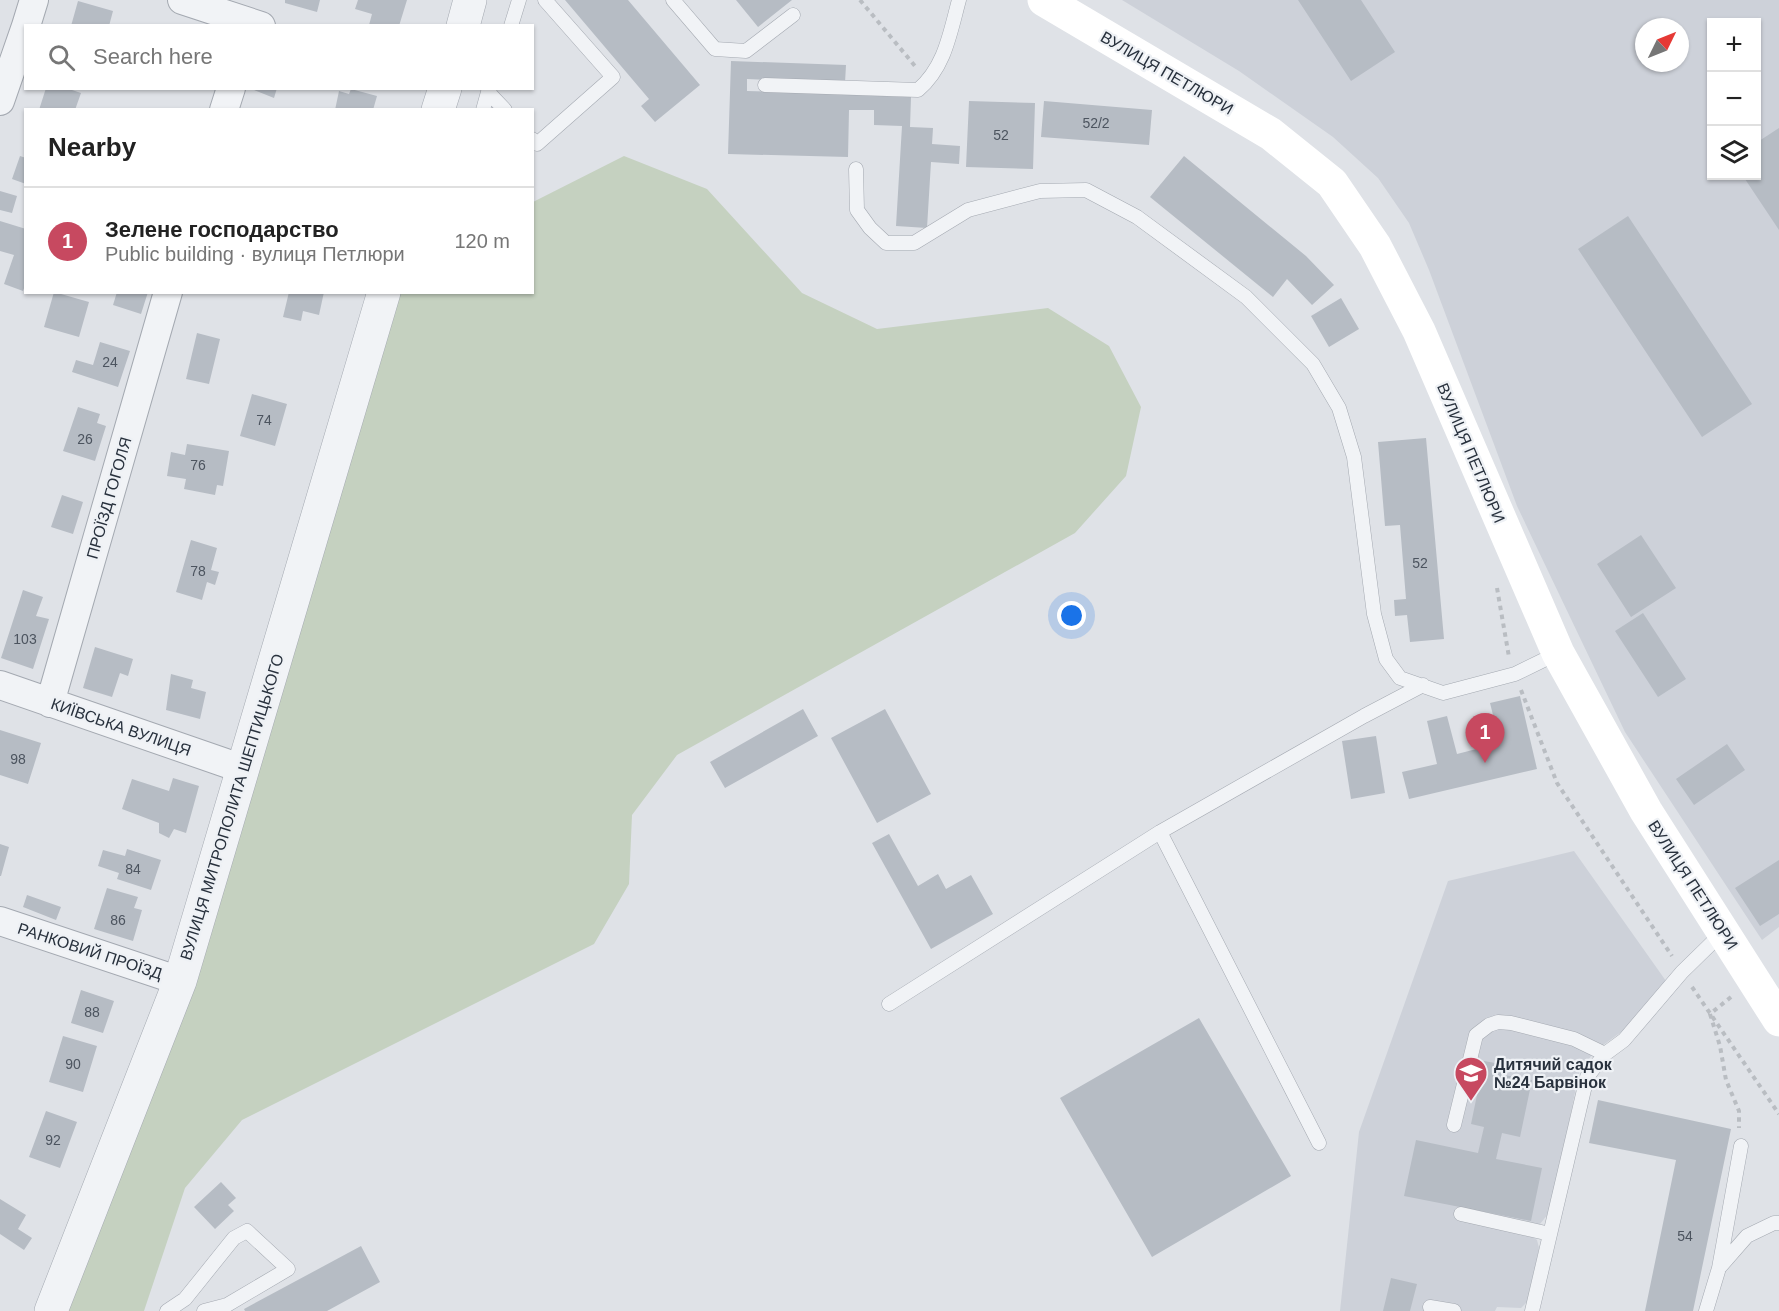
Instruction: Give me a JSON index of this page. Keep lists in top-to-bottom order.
{
  "streets": {
    "main road": ["ВУЛИЦЯ ПЕТЛЮРИ"],
    "street": [
      "ПРОЇЗД ГОГОЛЯ",
      "КИЇВСЬКА ВУЛИЦЯ",
      "ВУЛИЦЯ МИТРОПОЛИТА ШЕПТИЦЬКОГО",
      "РАНКОВИЙ ПРОЇЗД"
    ]
  },
  "crossings": [
    ["ПРОЇЗД ГОГОЛЯ", "КИЇВСЬКА ВУЛИЦЯ"],
    ["КИЇВСЬКА ВУЛИЦЯ", "ВУЛИЦЯ МИТРОПОЛИТА ШЕПТИЦЬКОГО"],
    ["ВУЛИЦЯ МИТРОПОЛИТА ШЕПТИЦЬКОГО", "РАНКОВИЙ ПРОЇЗД"]
  ],
  "places": {
    "school or university": ["Дитячий садок №24 Барвінок"]
  },
  "house_numbers": [
    "52/2",
    "52",
    "24",
    "74",
    "26",
    "76",
    "52",
    "78",
    "103",
    "98",
    "84",
    "86",
    "88",
    "90",
    "92",
    "54"
  ],
  "north": "top right",
  "page": {
    "map_buttons": ["+", "−"],
    "search": "Search here",
    "heading": "Nearby",
    "list": [
      {
        "mark": "1",
        "name": "Зелене господарство",
        "note": "Public building · вулиця Петлюри",
        "value": "120 m"
      }
    ],
    "pins": "1"
  }
}
